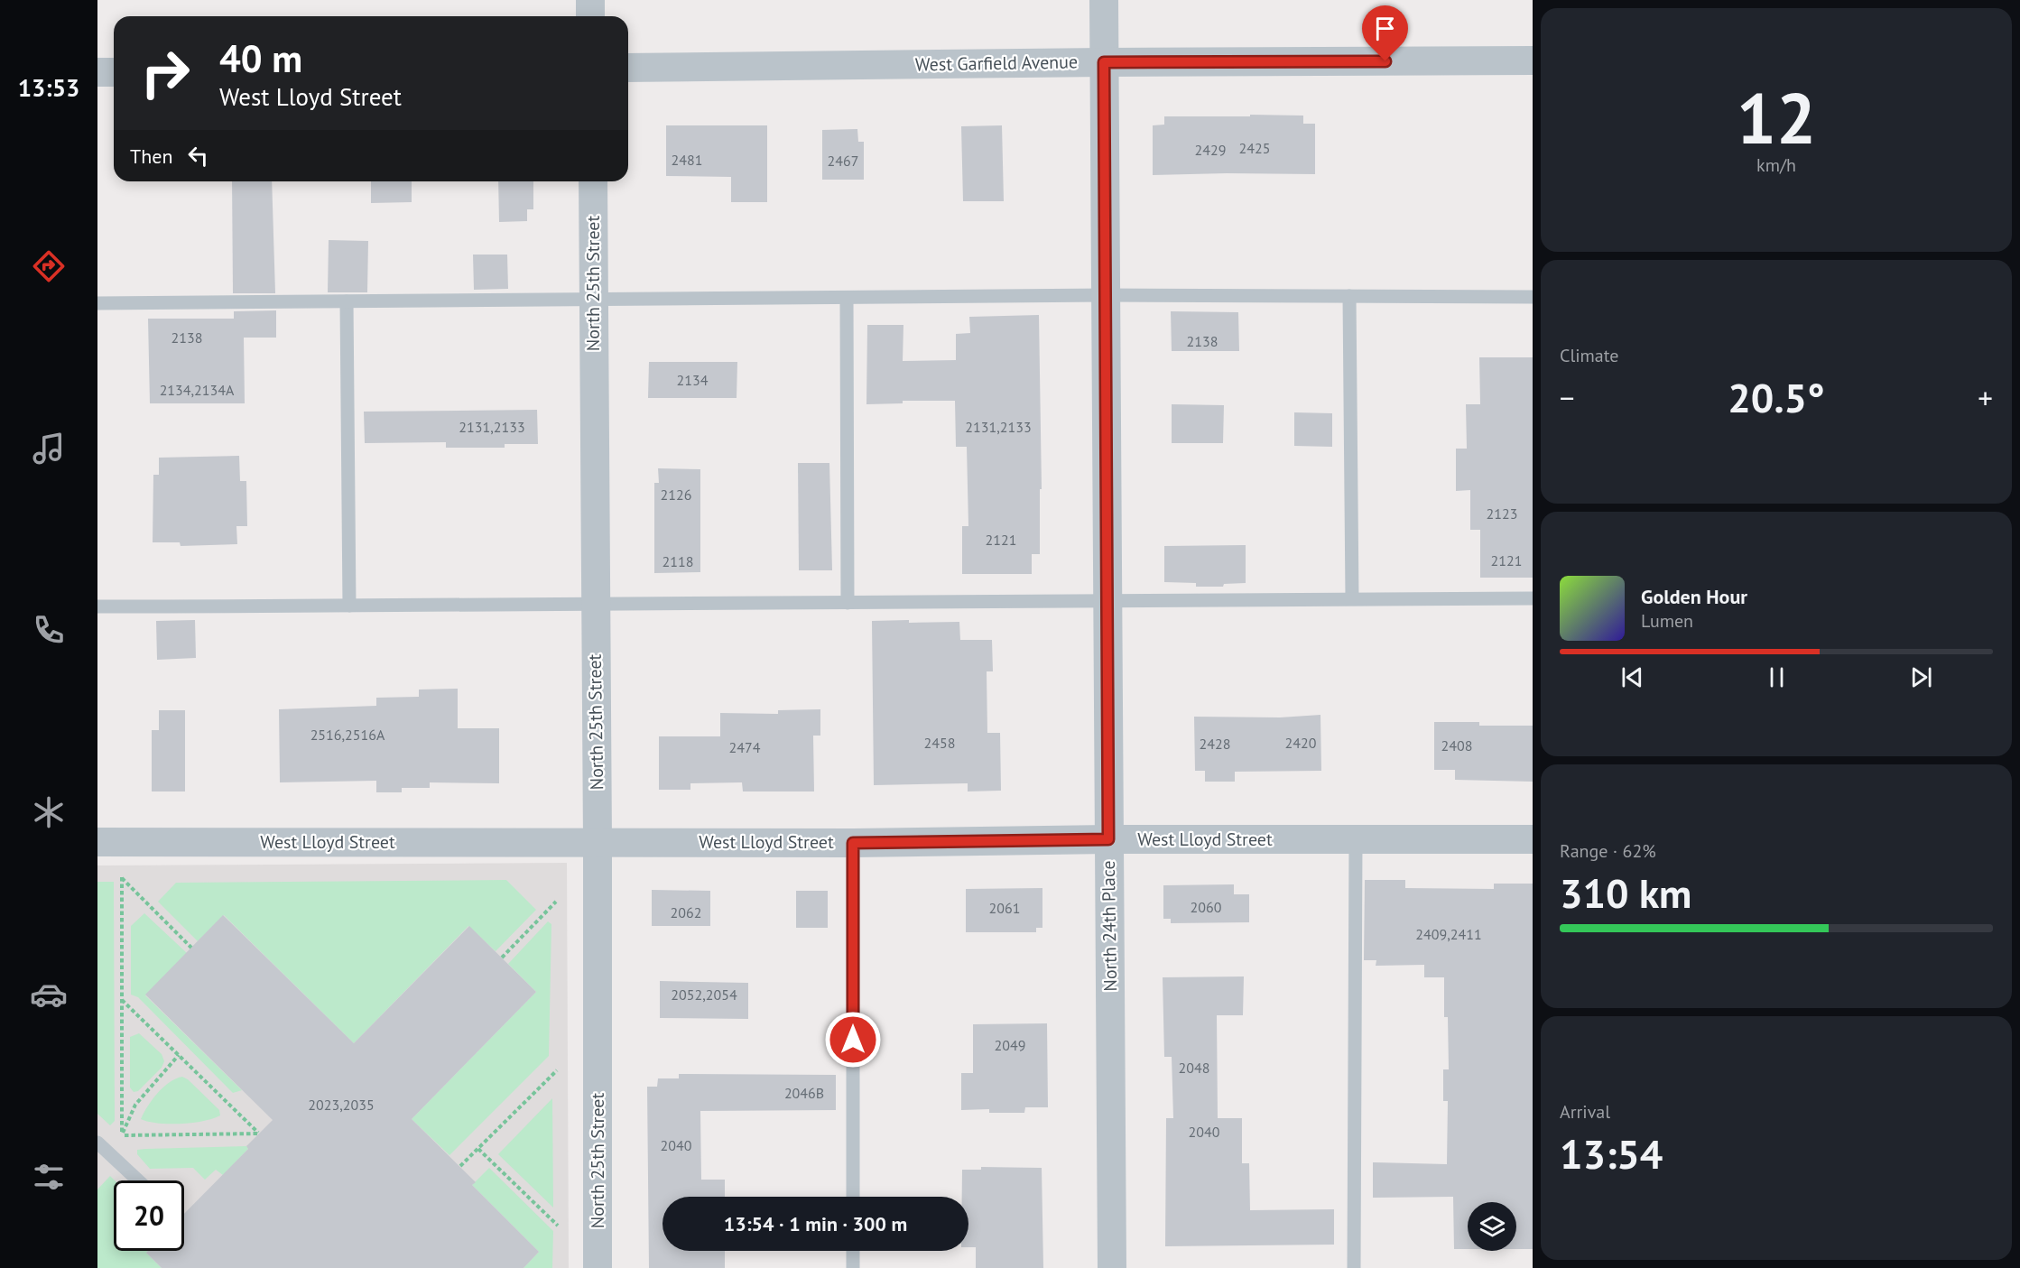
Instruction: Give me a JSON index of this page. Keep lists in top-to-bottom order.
{
  "streets": {
    "street": [
      "West Garfield Avenue",
      "North 25th Street",
      "West Lloyd Street",
      "North 24th Place"
    ]
  },
  "crossings": [
    ["West Garfield Avenue", "North 24th Place"],
    ["North 25th Street", "West Lloyd Street"],
    ["West Lloyd Street", "North 24th Place"]
  ],
  "house_numbers": [
    "2425",
    "2429",
    "2481",
    "2467",
    "2138",
    "2138",
    "2134",
    "2134,2134A",
    "2131,2133",
    "2131,2133",
    "2126",
    "2123",
    "2121",
    "2121",
    "2118",
    "2516,2516A",
    "2458",
    "2420",
    "2428",
    "2408",
    "2474",
    "2060",
    "2061",
    "2062",
    "2409,2411",
    "2052,2054",
    "2049",
    "2048",
    "2046B",
    "2023,2035",
    "2040",
    "2040"
  ],
  "page": {
    "tabs": "13:53",
    "tile": [
      ["12", "km/h"],
      "Climate",
      ["Range · 62%", "310 km"],
      ["Arrival", "13:54"]
    ],
    "turn": ["40 m", "West Lloyd Street"],
    "then": "Then",
    "heat": ["−", "20.5°", "+"],
    "song": ["Golden Hour", "Lumen"],
    "limit": "20",
    "trip": "13:54 · 1 min · 300 m"
  }
}
